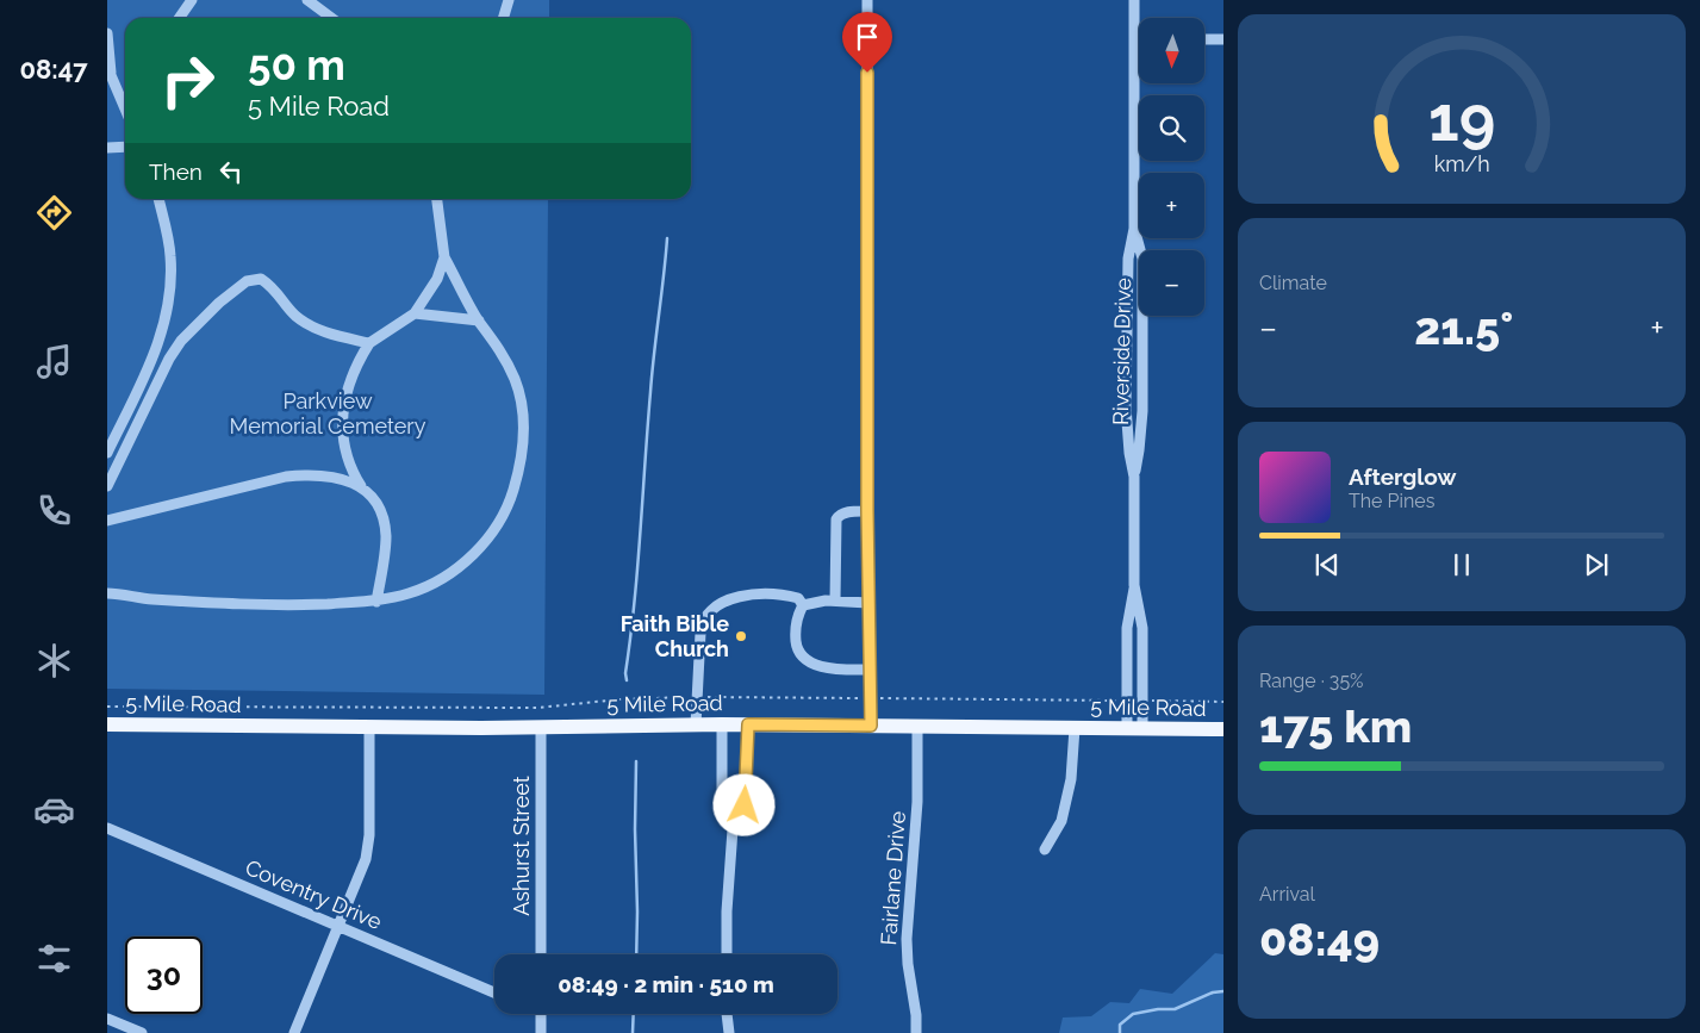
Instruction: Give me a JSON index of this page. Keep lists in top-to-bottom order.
{
  "streets": {
    "main road": ["5 Mile Road"],
    "street": [
      "Riverside Drive",
      "Ashurst Street",
      "Fairlane Drive",
      "Coventry Drive"
    ]
  },
  "crossings": [
    ["Riverside Drive", "5 Mile Road"],
    ["5 Mile Road", "Ashurst Street"],
    ["5 Mile Road", "Fairlane Drive"]
  ],
  "parks": ["Parkview Memorial Cemetery"],
  "places": ["Faith Bible Church"],
  "north": "bottom",
  "page": {
    "tabs": "08:47",
    "map_buttons": ["+", "−"],
    "turn": ["50 m", "5 Mile Road"],
    "then": "Then",
    "tile": [
      "Climate",
      ["Range · 35%", "175 km"],
      ["Arrival", "08:49"]
    ],
    "heat": ["−", "21.5°", "+"],
    "song": ["Afterglow", "The Pines"],
    "limit": "30",
    "trip": "08:49 · 2 min · 510 m",
    "gauge": ["19", "km/h"]
  }
}
